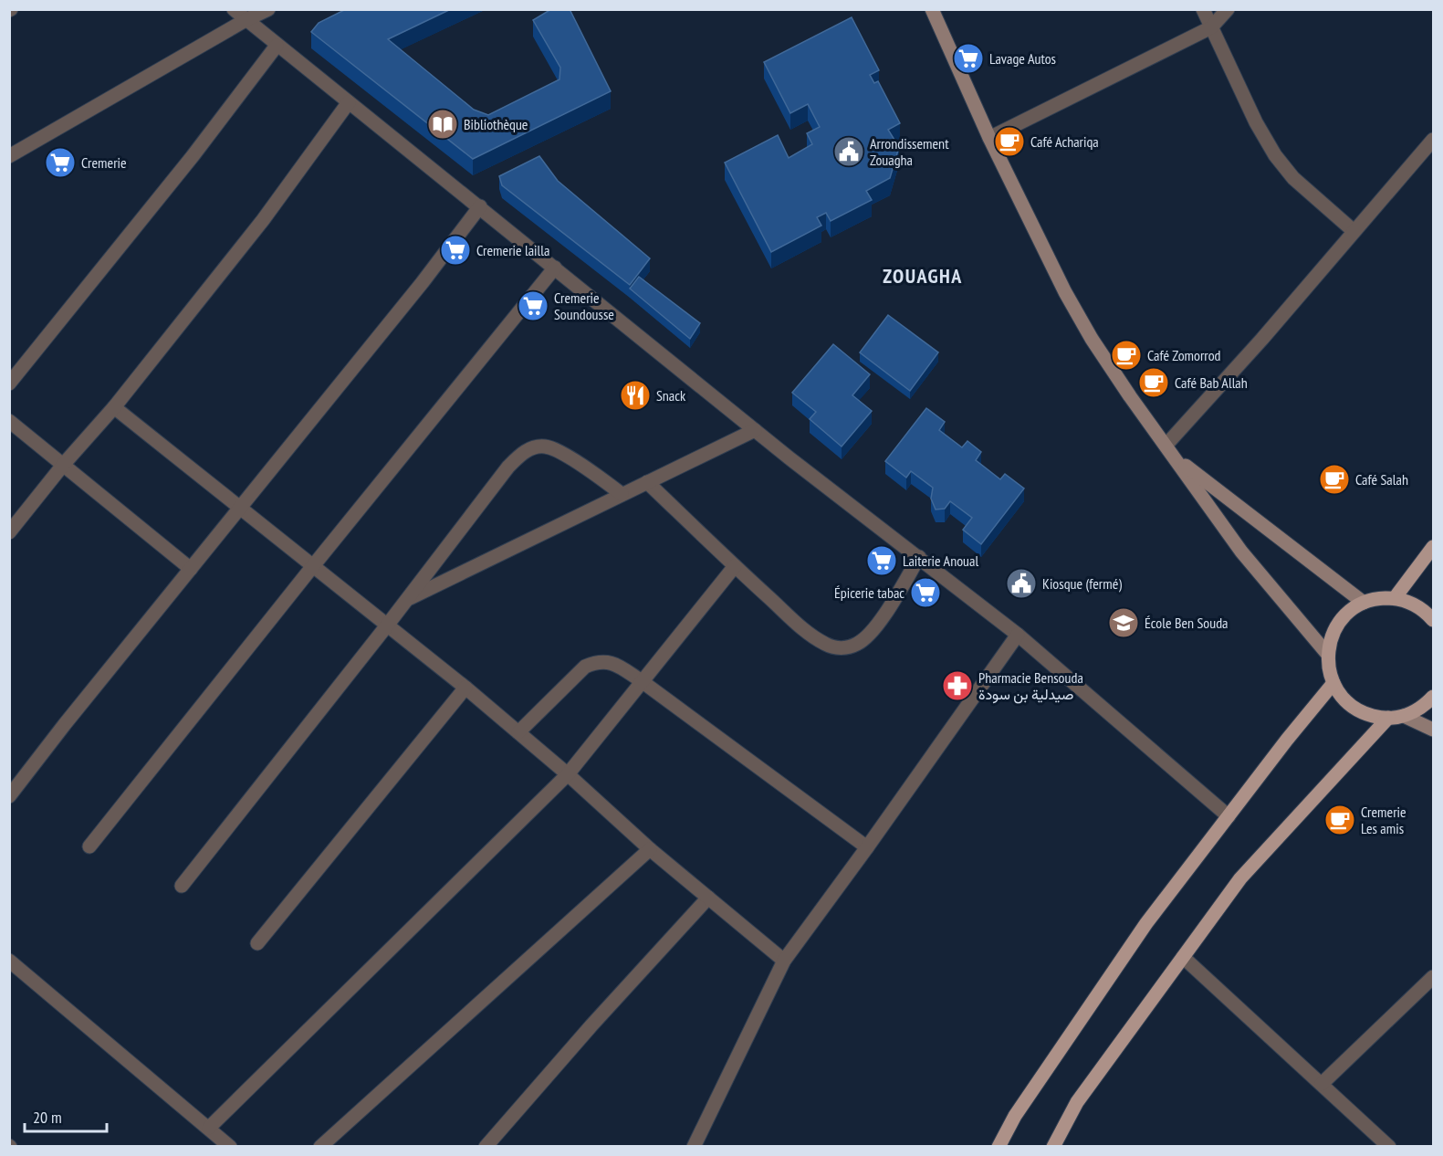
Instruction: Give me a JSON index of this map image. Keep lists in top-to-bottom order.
{
  "districts": ["ZOUAGHA"],
  "places": {
    "supermarket": [
      "Lavage Autos",
      "Cremerie",
      "Cremerie lailla",
      "Cremerie Soundousse",
      "Laiterie Anoual",
      "Épicerie tabac"
    ],
    "library": ["Bibliothèque"],
    "cafe": [
      "Café Achariqa",
      "Café Zomorrod",
      "Café Bab Allah",
      "Café Salah",
      "Cremerie Les amis"
    ],
    "public building": ["Arrondissement Zouagha", "Kiosque (fermé)"],
    "restaurant": ["Snack"],
    "school or university": ["École Ben Souda"],
    "pharmacy": ["Pharmacie Bensouda صيدلية بن سودة"]
  },
  "scale_bar": "20 m"
}
